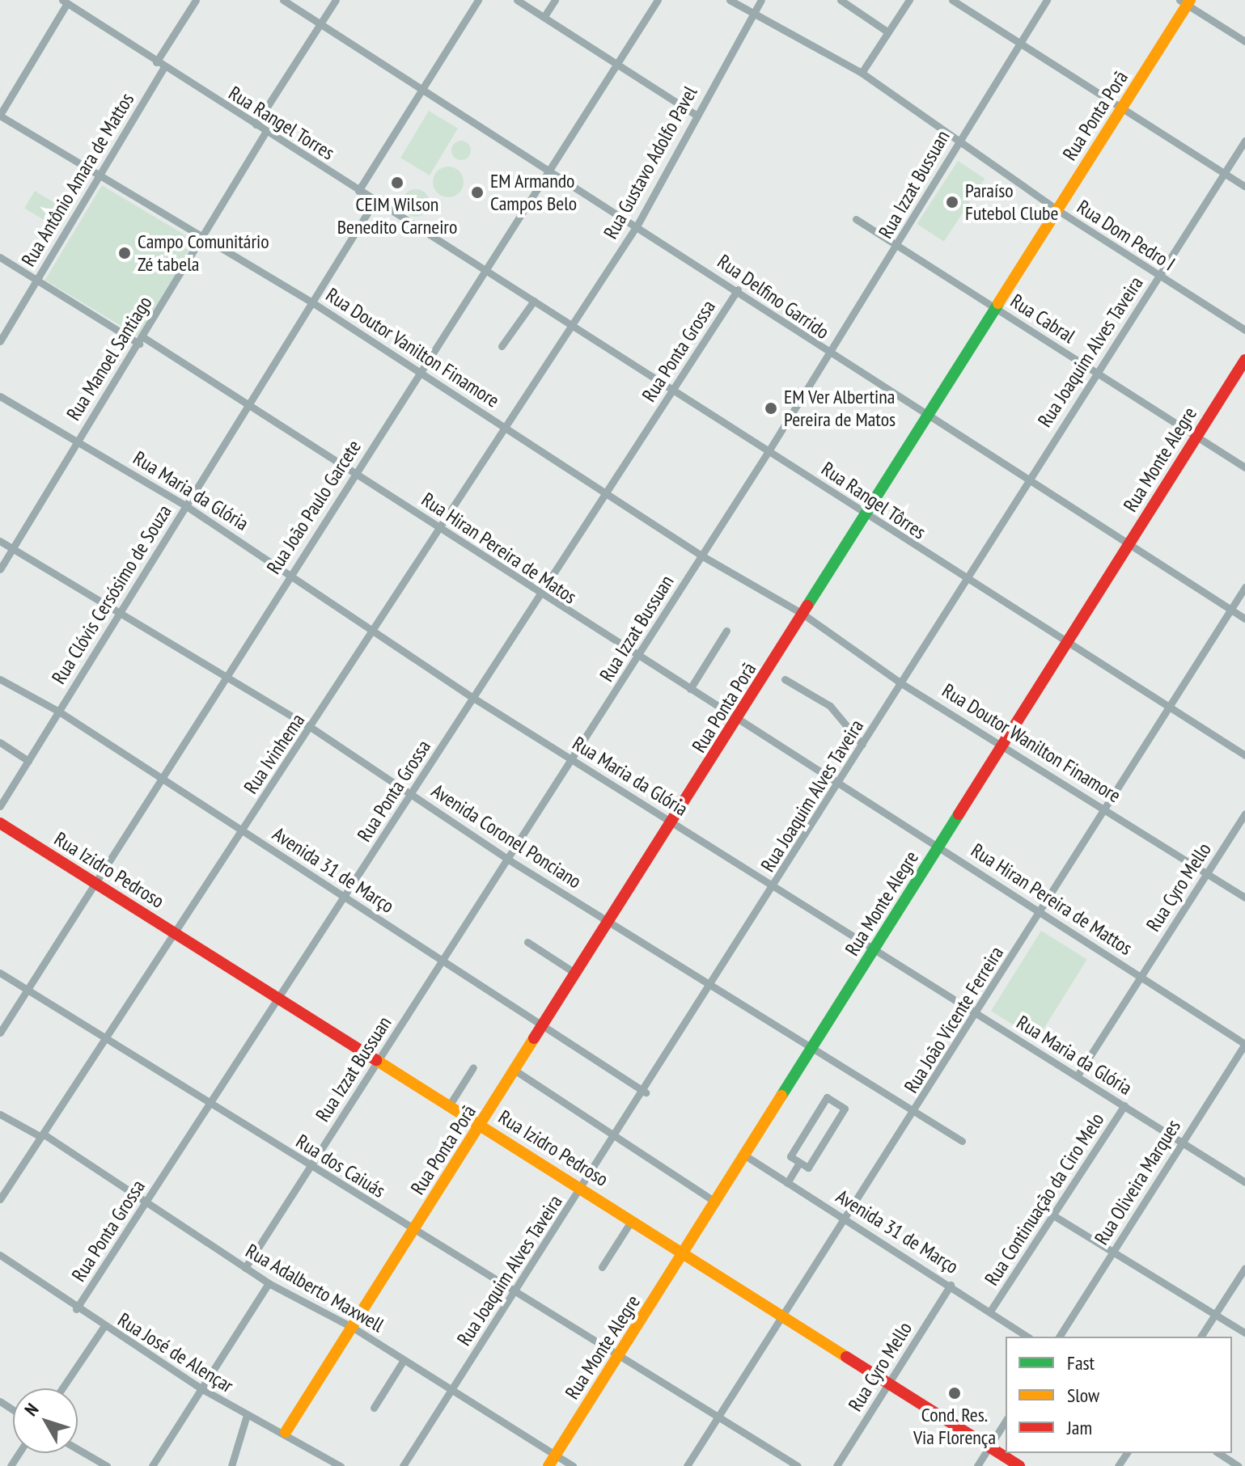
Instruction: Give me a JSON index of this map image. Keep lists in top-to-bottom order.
{
  "streets": {
    "street": [
      "Rua Ponta Porã",
      "Rua Rangel Torres",
      "Rua Gustavo Adolfo Pavel",
      "Rua Antônio Amara de Mattos",
      "Rua Izzat Bussuan",
      "Rua Dom Pedro I",
      "Rua Delfino Garrido",
      "Rua Cabral",
      "Rua Doutor Vanilton Finamore",
      "Rua Ponta Grossa",
      "Rua Joaquim Alves Taveira",
      "Rua Manoel Santiago",
      "Rua Monte Alegre",
      "Rua Maria da Glória",
      "Rua Rangel Tôrres",
      "Rua João Paulo Garcete",
      "Rua Hiran Pereira de Matos",
      "Rua Clóvis Cersósimo de Souza",
      "Rua Doutor Wanilton Finamore",
      "Rua Ivinhema",
      "Avenida Coronel Ponciano",
      "Rua Izidro Pedroso",
      "Avenida 31 de Março",
      "Rua Cyro Mello",
      "Rua Hiran Pereira de Mattos",
      "Rua João Vicente Ferreira",
      "Rua dos Caiuás",
      "Rua Oliveira Marques",
      "Rua Continuação da Ciro Melo",
      "Rua Adalberto Maxwell",
      "Rua José de Alençar"
    ]
  },
  "crossings": [
    ["Rua Ponta Porã", "Rua Dom Pedro I"],
    ["Rua Ponta Porã", "Rua Delfino Garrido"],
    ["Rua Ponta Porã", "Rua Cabral"],
    ["Rua Ponta Porã", "Rua Doutor Vanilton Finamore"],
    ["Rua Ponta Porã", "Rua Maria da Glória"],
    ["Rua Ponta Porã", "Rua Rangel Tôrres"],
    ["Rua Ponta Porã", "Rua Hiran Pereira de Matos"],
    ["Rua Ponta Porã", "Rua Doutor Wanilton Finamore"],
    ["Rua Ponta Porã", "Avenida Coronel Ponciano"],
    ["Rua Ponta Porã", "Rua Izidro Pedroso"],
    ["Rua Ponta Porã", "Avenida 31 de Março"],
    ["Rua Ponta Porã", "Rua dos Caiuás"],
    ["Rua Ponta Porã", "Rua Adalberto Maxwell"],
    ["Rua Ponta Porã", "Rua José de Alençar"],
    ["Rua Rangel Torres", "Rua Antônio Amara de Mattos"],
    ["Rua Rangel Torres", "Rua Manoel Santiago"],
    ["Rua Rangel Torres", "Rua Rangel Tôrres"],
    ["Rua Rangel Torres", "Rua João Paulo Garcete"],
    ["Rua Rangel Torres", "Rua Clóvis Cersósimo de Souza"],
    ["Rua Gustavo Adolfo Pavel", "Rua Dom Pedro I"],
    ["Rua Gustavo Adolfo Pavel", "Rua Delfino Garrido"],
    ["Rua Gustavo Adolfo Pavel", "Rua Rangel Tôrres"],
    ["Rua Gustavo Adolfo Pavel", "Rua Ivinhema"],
    ["Rua Antônio Amara de Mattos", "Rua Doutor Vanilton Finamore"],
    ["Rua Antônio Amara de Mattos", "Rua Hiran Pereira de Matos"],
    ["Rua Izzat Bussuan", "Rua Dom Pedro I"],
    ["Rua Izzat Bussuan", "Rua Delfino Garrido"],
    ["Rua Izzat Bussuan", "Rua Cabral"],
    ["Rua Izzat Bussuan", "Rua Doutor Vanilton Finamore"],
    ["Rua Izzat Bussuan", "Rua Maria da Glória"],
    ["Rua Izzat Bussuan", "Rua Rangel Tôrres"],
    ["Rua Izzat Bussuan", "Rua Hiran Pereira de Matos"],
    ["Rua Izzat Bussuan", "Avenida Coronel Ponciano"],
    ["Rua Izzat Bussuan", "Rua Izidro Pedroso"],
    ["Rua Izzat Bussuan", "Avenida 31 de Março"],
    ["Rua Izzat Bussuan", "Rua dos Caiuás"],
    ["Rua Izzat Bussuan", "Rua Adalberto Maxwell"],
    ["Rua Dom Pedro I", "Rua Joaquim Alves Taveira"],
    ["Rua Delfino Garrido", "Rua Ponta Grossa"],
    ["Rua Delfino Garrido", "Rua Joaquim Alves Taveira"],
    ["Rua Delfino Garrido", "Rua Monte Alegre"],
    ["Rua Delfino Garrido", "Rua João Paulo Garcete"],
    ["Rua Delfino Garrido", "Rua João Vicente Ferreira"],
    ["Rua Cabral", "Rua Joaquim Alves Taveira"],
    ["Rua Cabral", "Rua Monte Alegre"],
    ["Rua Doutor Vanilton Finamore", "Rua Ponta Grossa"],
    ["Rua Doutor Vanilton Finamore", "Rua Manoel Santiago"],
    ["Rua Doutor Vanilton Finamore", "Rua João Paulo Garcete"],
    ["Rua Doutor Vanilton Finamore", "Rua Clóvis Cersósimo de Souza"],
    ["Rua Doutor Vanilton Finamore", "Rua Doutor Wanilton Finamore"],
    ["Rua Doutor Vanilton Finamore", "Rua Ivinhema"],
    ["Rua Ponta Grossa", "Rua Maria da Glória"],
    ["Rua Ponta Grossa", "Rua Rangel Tôrres"],
    ["Rua Ponta Grossa", "Rua Hiran Pereira de Matos"],
    ["Rua Ponta Grossa", "Avenida Coronel Ponciano"],
    ["Rua Ponta Grossa", "Rua Izidro Pedroso"],
    ["Rua Ponta Grossa", "Avenida 31 de Março"],
    ["Rua Ponta Grossa", "Rua dos Caiuás"],
    ["Rua Ponta Grossa", "Rua Adalberto Maxwell"],
    ["Rua Ponta Grossa", "Rua José de Alençar"],
    ["Rua Joaquim Alves Taveira", "Rua Maria da Glória"],
    ["Rua Joaquim Alves Taveira", "Rua Rangel Tôrres"],
    ["Rua Joaquim Alves Taveira", "Rua Hiran Pereira de Matos"],
    ["Rua Joaquim Alves Taveira", "Rua Doutor Wanilton Finamore"],
    ["Rua Joaquim Alves Taveira", "Avenida Coronel Ponciano"],
    ["Rua Joaquim Alves Taveira", "Rua Izidro Pedroso"],
    ["Rua Joaquim Alves Taveira", "Avenida 31 de Março"],
    ["Rua Joaquim Alves Taveira", "Rua Hiran Pereira de Mattos"],
    ["Rua Joaquim Alves Taveira", "Rua dos Caiuás"],
    ["Rua Joaquim Alves Taveira", "Rua Adalberto Maxwell"],
    ["Rua Manoel Santiago", "Rua Maria da Glória"],
    ["Rua Manoel Santiago", "Rua Hiran Pereira de Matos"],
    ["Rua Manoel Santiago", "Avenida Coronel Ponciano"],
    ["Rua Monte Alegre", "Rua Maria da Glória"],
    ["Rua Monte Alegre", "Rua Rangel Tôrres"],
    ["Rua Monte Alegre", "Rua Doutor Wanilton Finamore"],
    ["Rua Monte Alegre", "Avenida Coronel Ponciano"],
    ["Rua Monte Alegre", "Rua Izidro Pedroso"],
    ["Rua Monte Alegre", "Avenida 31 de Março"],
    ["Rua Monte Alegre", "Rua Hiran Pereira de Mattos"],
    ["Rua Monte Alegre", "Rua dos Caiuás"],
    ["Rua Monte Alegre", "Rua Adalberto Maxwell"],
    ["Rua Maria da Glória", "Rua João Paulo Garcete"],
    ["Rua Maria da Glória", "Rua Clóvis Cersósimo de Souza"],
    ["Rua Maria da Glória", "Rua Ivinhema"],
    ["Rua Maria da Glória", "Rua Cyro Mello"],
    ["Rua Maria da Glória", "Rua João Vicente Ferreira"],
    ["Rua Maria da Glória", "Rua Oliveira Marques"],
    ["Rua Maria da Glória", "Rua Continuação da Ciro Melo"],
    ["Rua Rangel Tôrres", "Rua João Paulo Garcete"],
    ["Rua Rangel Tôrres", "Rua Ivinhema"],
    ["Rua Rangel Tôrres", "Rua João Vicente Ferreira"],
    ["Rua João Paulo Garcete", "Rua Hiran Pereira de Matos"],
    ["Rua João Paulo Garcete", "Avenida Coronel Ponciano"],
    ["Rua João Paulo Garcete", "Rua Izidro Pedroso"],
    ["Rua João Paulo Garcete", "Avenida 31 de Março"],
    ["Rua João Paulo Garcete", "Rua dos Caiuás"],
    ["Rua Hiran Pereira de Matos", "Rua Clóvis Cersósimo de Souza"],
    ["Rua Hiran Pereira de Matos", "Rua Ivinhema"],
    ["Rua Hiran Pereira de Matos", "Rua Hiran Pereira de Mattos"],
    ["Rua Clóvis Cersósimo de Souza", "Avenida Coronel Ponciano"],
    ["Rua Clóvis Cersósimo de Souza", "Avenida 31 de Março"],
    ["Rua Doutor Wanilton Finamore", "Rua Cyro Mello"],
    ["Rua Doutor Wanilton Finamore", "Rua João Vicente Ferreira"],
    ["Rua Ivinhema", "Avenida Coronel Ponciano"],
    ["Rua Ivinhema", "Rua Izidro Pedroso"],
    ["Rua Ivinhema", "Avenida 31 de Março"],
    ["Rua Ivinhema", "Rua dos Caiuás"],
    ["Rua Ivinhema", "Rua Adalberto Maxwell"],
    ["Avenida Coronel Ponciano", "Rua João Vicente Ferreira"],
    ["Rua Izidro Pedroso", "Rua Cyro Mello"],
    ["Rua Izidro Pedroso", "Rua João Vicente Ferreira"],
    ["Avenida 31 de Março", "Rua Cyro Mello"],
    ["Avenida 31 de Março", "Rua João Vicente Ferreira"],
    ["Avenida 31 de Março", "Rua Continuação da Ciro Melo"],
    ["Rua Cyro Mello", "Rua Hiran Pereira de Mattos"],
    ["Rua Hiran Pereira de Mattos", "Rua João Vicente Ferreira"],
    ["Rua Hiran Pereira de Mattos", "Rua Oliveira Marques"],
    ["Rua João Vicente Ferreira", "Rua dos Caiuás"]
  ],
  "places": [
    "CEIM Wilson Benedito Carneiro",
    "EM Armando Campos Belo",
    "Paraíso Futebol Clube",
    "Campo Comunitário Zé tabela",
    "EM Ver Albertina Pereira de Matos",
    "Cond. Res. Via Florença"
  ],
  "legend": ["Fast", "Slow", "Jam"],
  "north": "top left"
}
